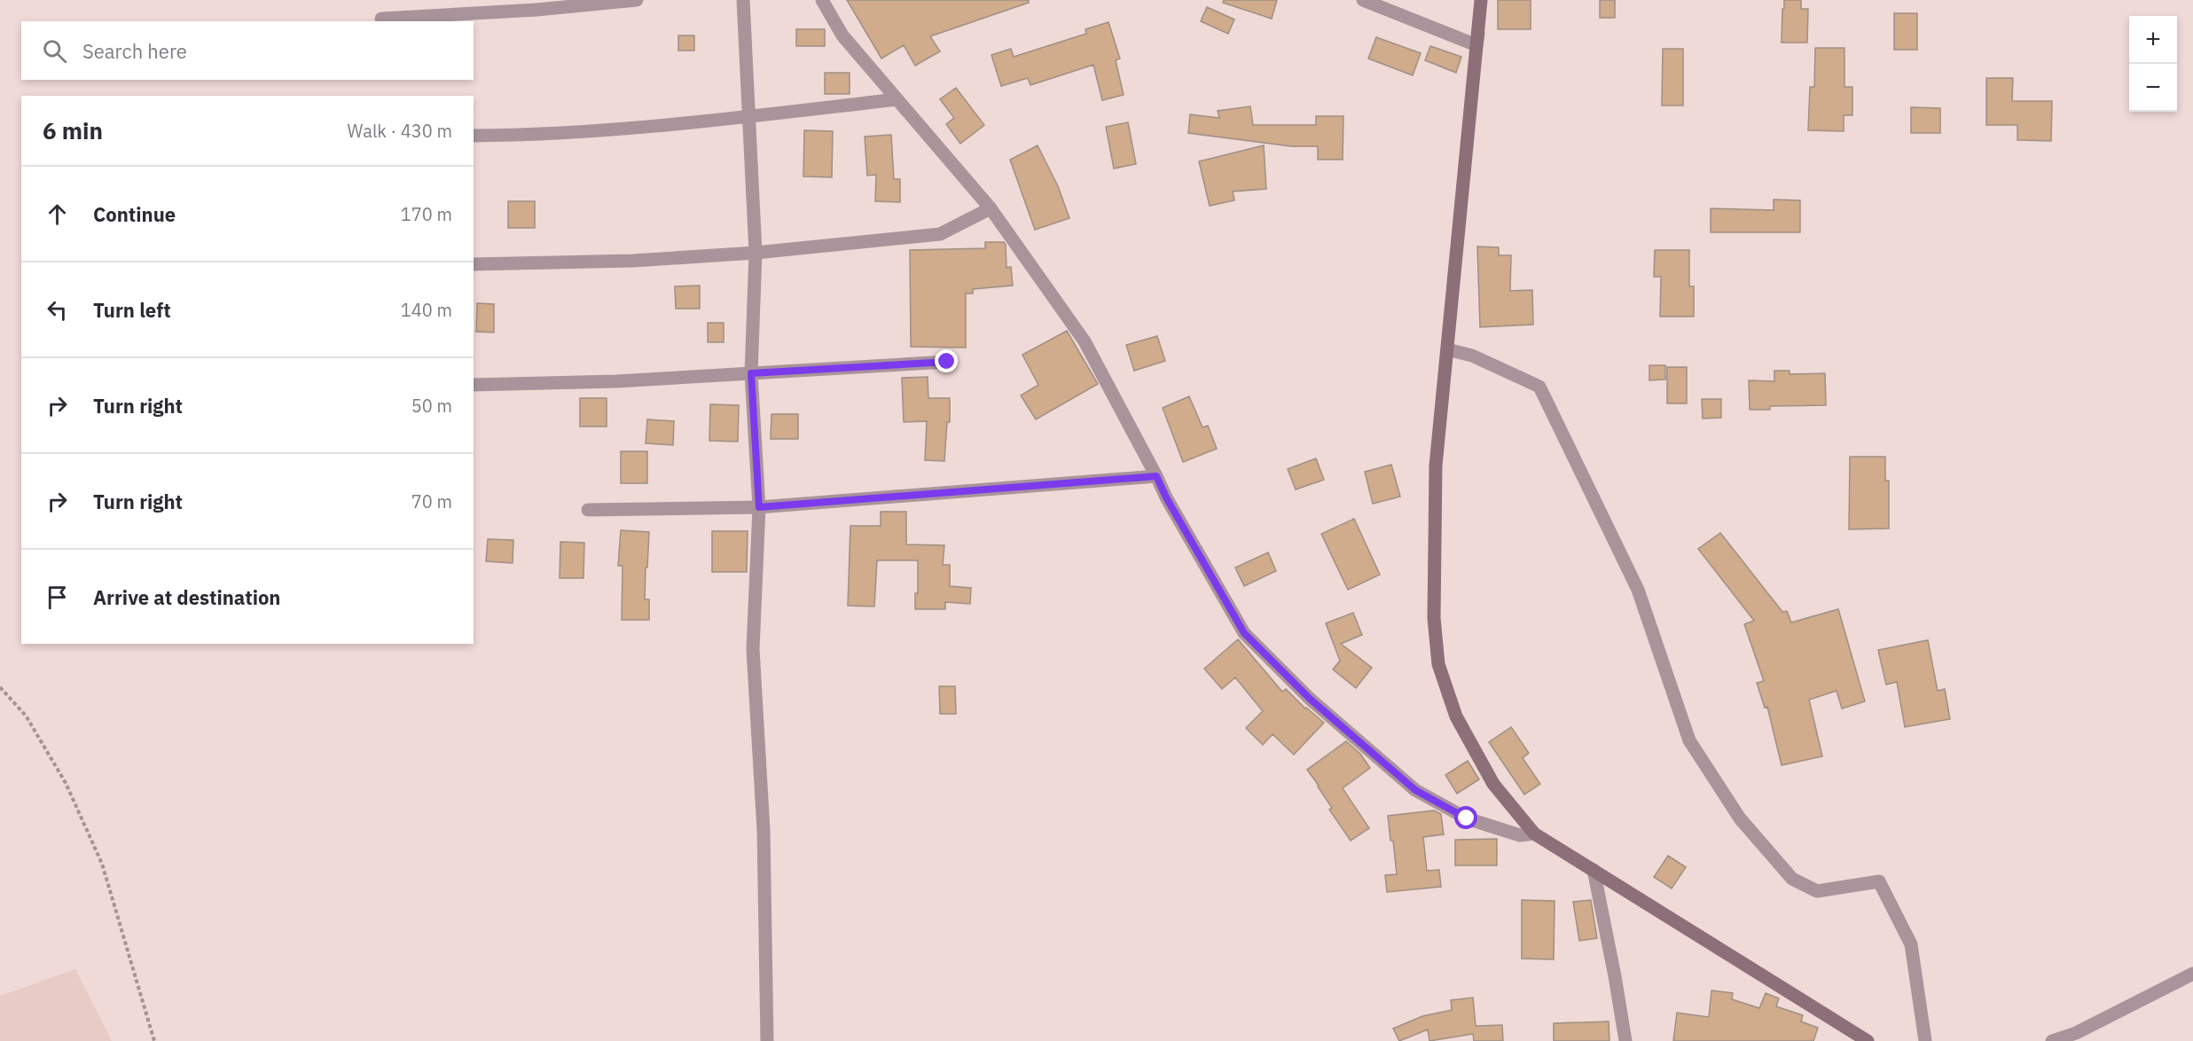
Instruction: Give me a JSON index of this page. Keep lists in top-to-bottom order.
{
  "page": {
    "map_buttons": ["+", "−"],
    "search": "Search here",
    "heading": ["6 min", "Walk · 430 m"],
    "list": [
      ["Continue", "170 m"],
      ["Turn left", "140 m"],
      ["Turn right", "50 m"],
      ["Turn right", "70 m"],
      "Arrive at destination"
    ]
  }
}
